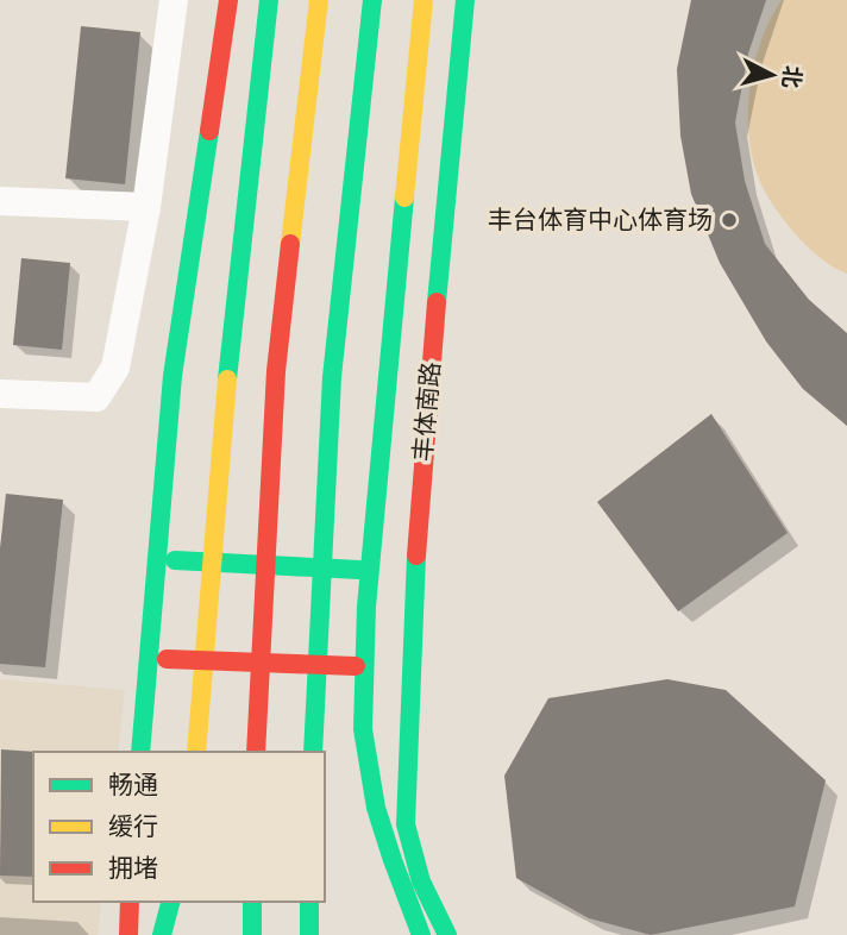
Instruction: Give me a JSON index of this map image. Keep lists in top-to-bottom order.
{
  "streets": {
    "main road": ["丰体南路"]
  },
  "places": ["丰台体育中心体育场"],
  "legend": ["畅通", "缓行", "拥堵"],
  "north": "right"
}
